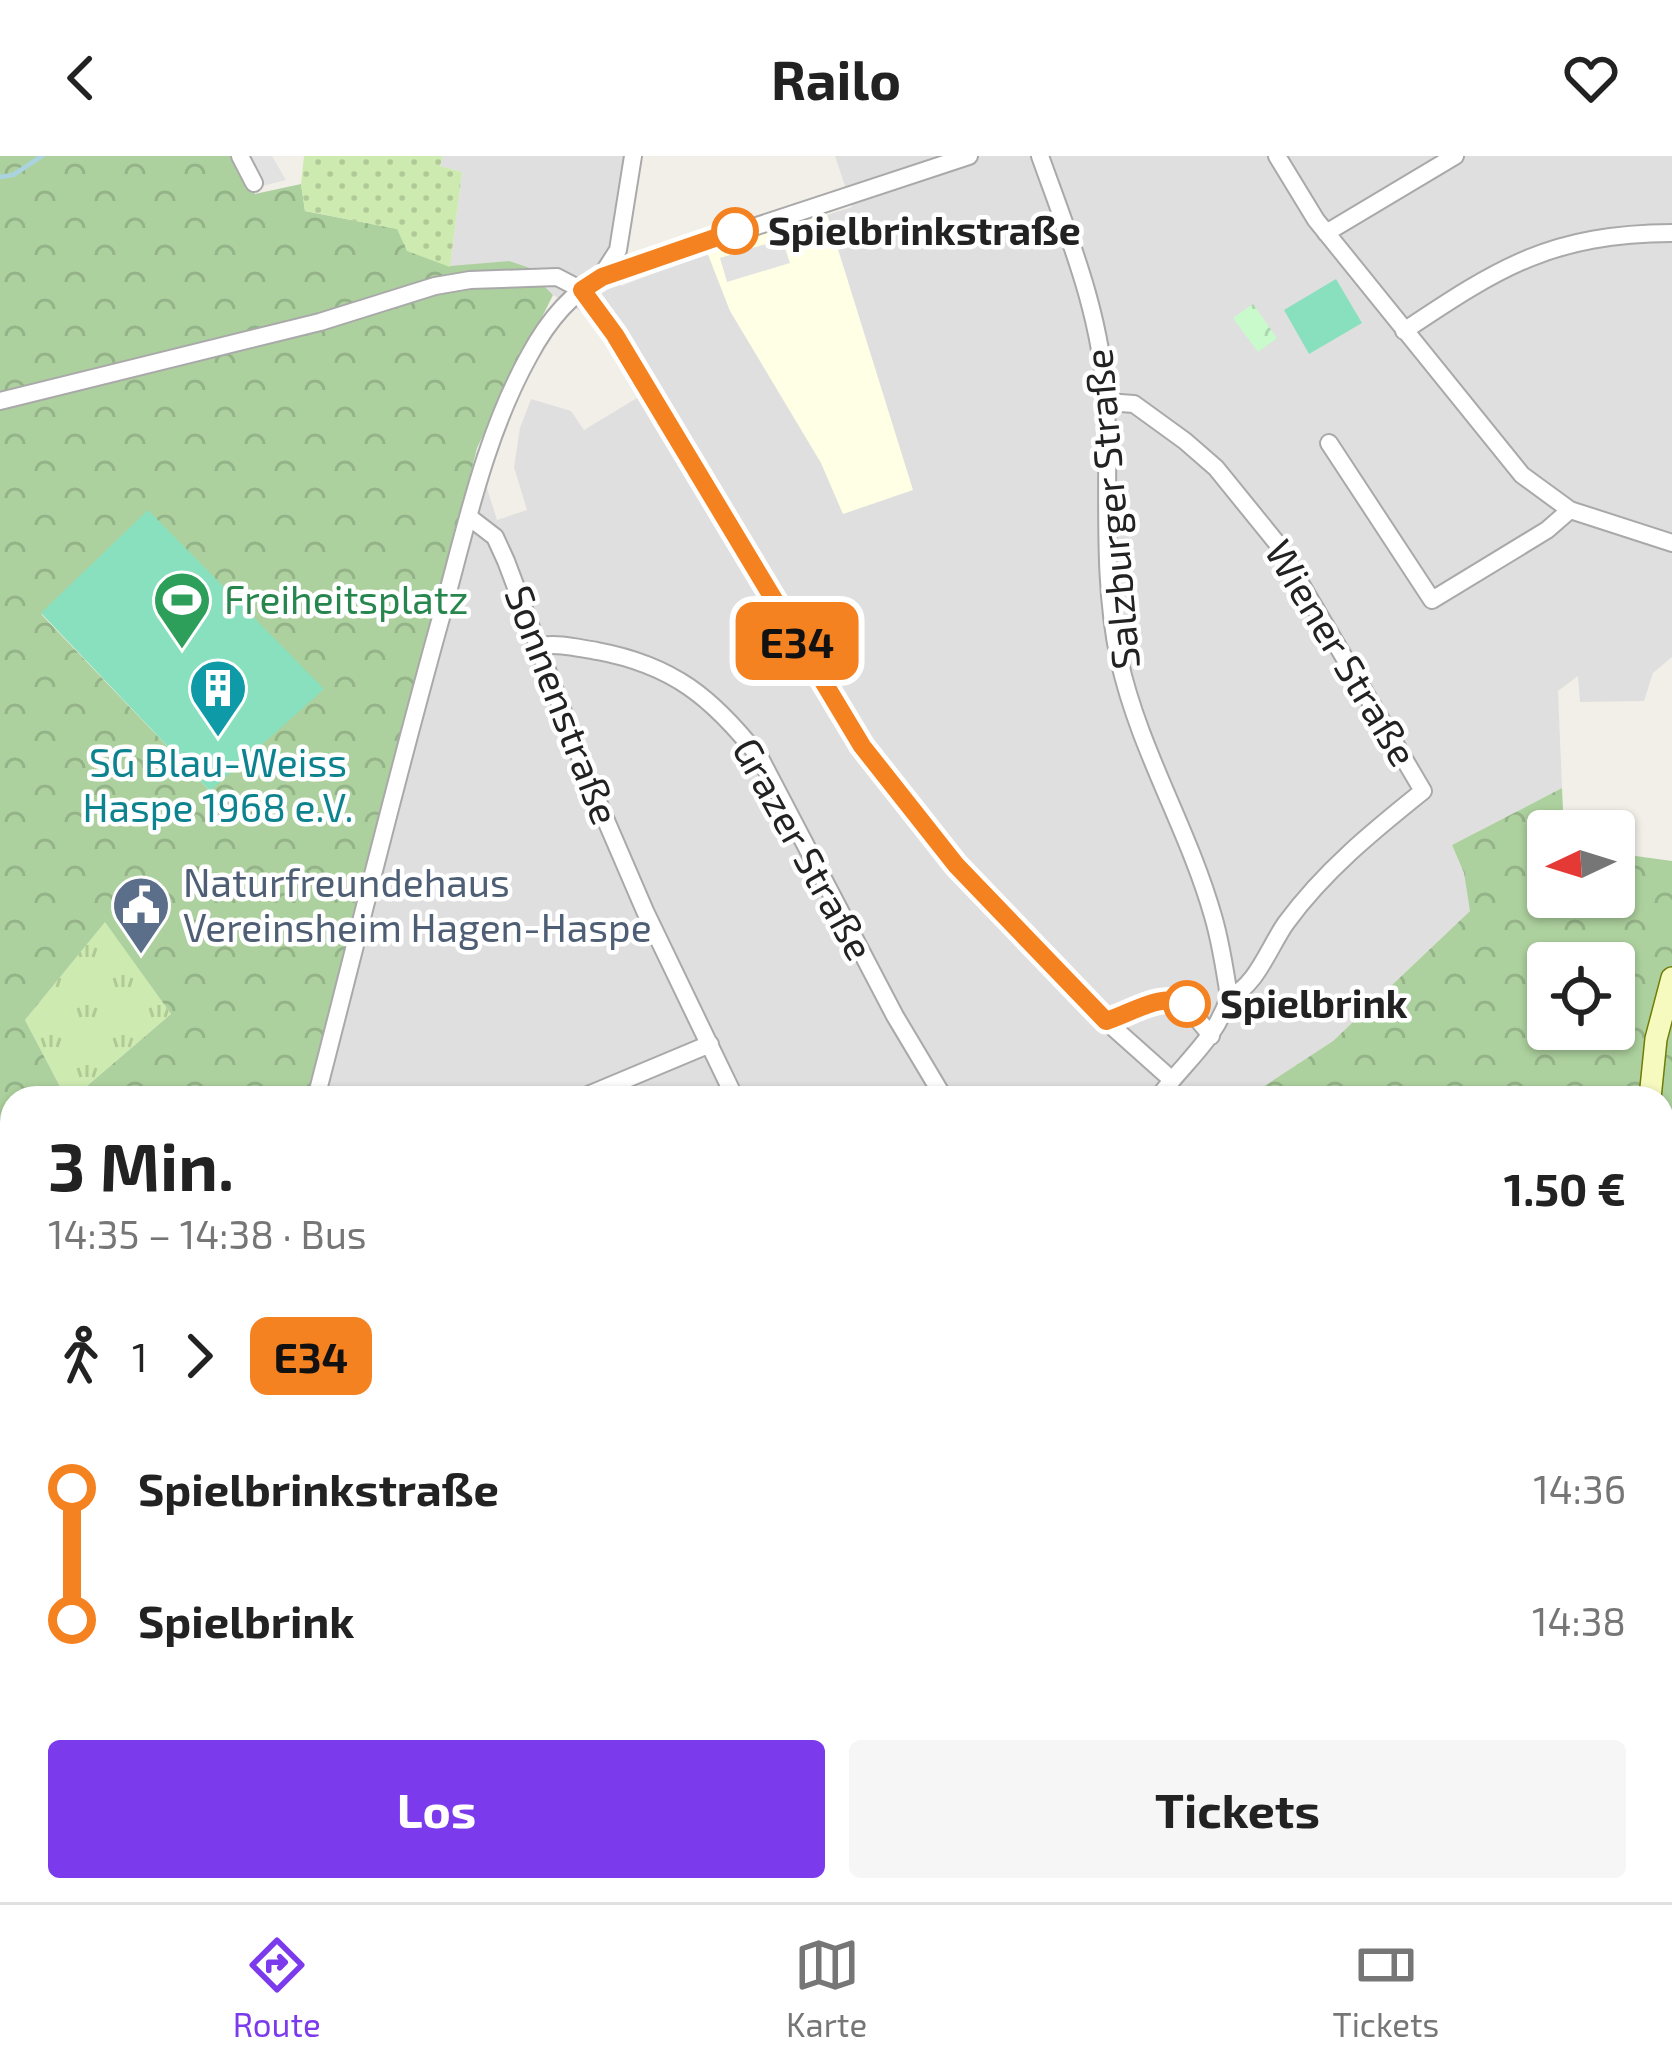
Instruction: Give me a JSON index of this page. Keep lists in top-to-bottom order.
{
  "streets": {
    "street": [
      "Salzburger Straße",
      "Wiener Straße",
      "Sonnenstraße",
      "Grazer Straße"
    ]
  },
  "crossings": [
    ["Salzburger Straße", "Wiener Straße"],
    ["Sonnenstraße", "Grazer Straße"]
  ],
  "places": {
    "other": ["Spielbrinkstraße", "Spielbrink"],
    "sports": ["Freiheitsplatz"],
    "building": ["SG Blau-Weiss Haspe 1968 e.V."],
    "public building": ["Naturfreundehaus Vereinsheim Hagen-Haspe"]
  },
  "lines": ["bus line E34"],
  "north": "left",
  "page": {
    "header": "Railo",
    "on_map": "E34",
    "heading": ["3 Min.", "14:35 – 14:38 · Bus", "1.50 €"],
    "legs": ["1", "E34"],
    "list": [
      {
        "name": "Spielbrinkstraße",
        "value": "14:36"
      },
      {
        "name": "Spielbrink",
        "value": "14:38"
      }
    ],
    "buttons": ["Los", "Tickets"],
    "tabs": ["Route", "Karte", "Tickets"]
  }
}
